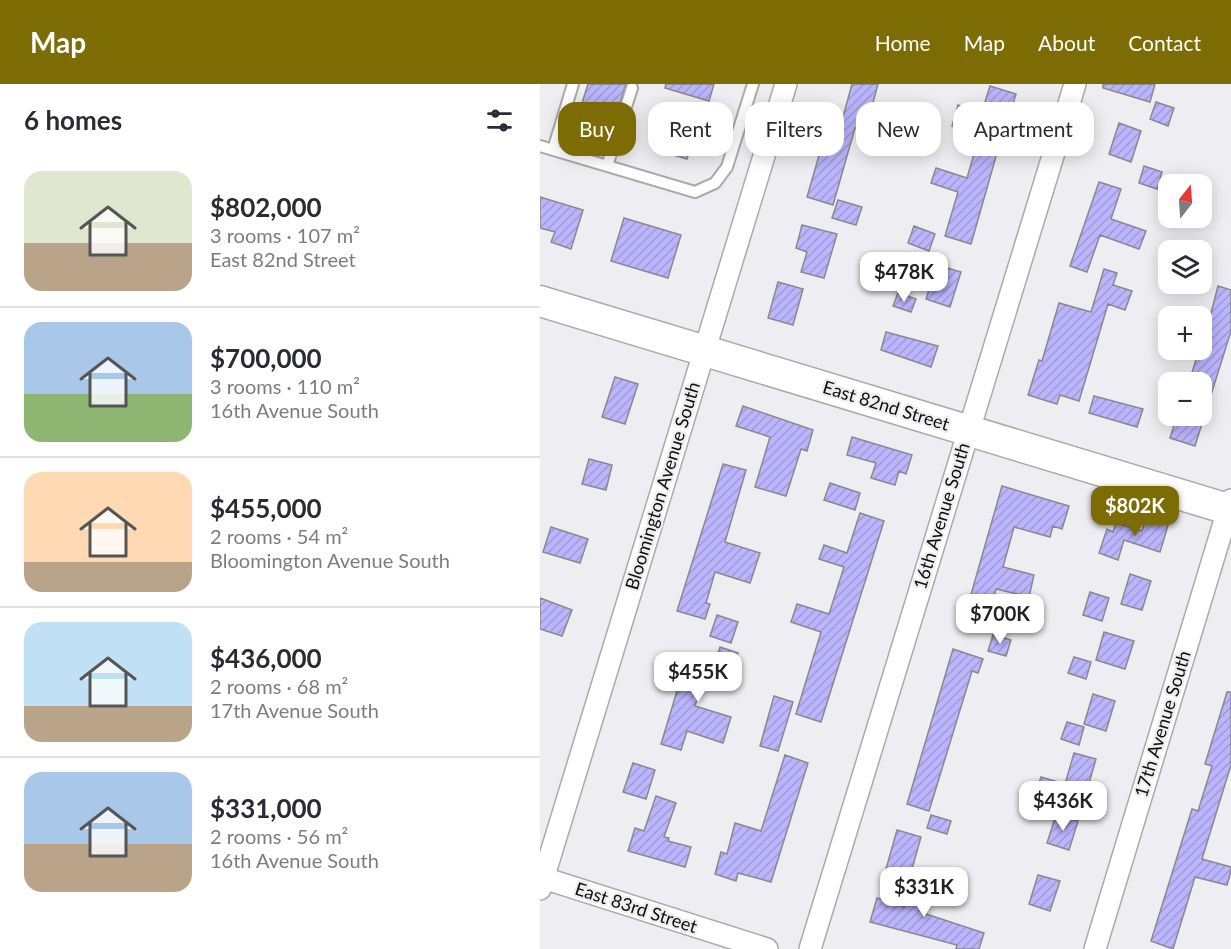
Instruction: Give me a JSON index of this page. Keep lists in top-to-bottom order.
{
  "streets": {
    "street": [
      "East 82nd Street",
      "Bloomington Avenue South",
      "16th Avenue South",
      "17th Avenue South",
      "East 83rd Street"
    ]
  },
  "crossings": [
    ["East 82nd Street", "Bloomington Avenue South"],
    ["East 82nd Street", "16th Avenue South"],
    ["East 82nd Street", "17th Avenue South"],
    ["Bloomington Avenue South", "East 83rd Street"]
  ],
  "north": "top",
  "page": {
    "header": "Map",
    "nav": [
      "Home",
      "Map",
      "About",
      "Contact"
    ],
    "heading": "6 homes",
    "chip": [
      "Buy",
      "Rent",
      "Filters",
      "New",
      "Apartment"
    ],
    "list": [
      {
        "name": "$802,000",
        "note": "3 rooms · 107 m² · East 82nd Street"
      },
      {
        "name": "$700,000",
        "note": "3 rooms · 110 m² · 16th Avenue South"
      },
      {
        "name": "$455,000",
        "note": "2 rooms · 54 m² · Bloomington Avenue South"
      },
      {
        "name": "$436,000",
        "note": "2 rooms · 68 m² · 17th Avenue South"
      },
      {
        "name": "$331,000",
        "note": "2 rooms · 56 m² · 16th Avenue South"
      }
    ],
    "map_buttons": ["+", "−"],
    "price": [
      "$478K",
      "$802K",
      "$700K",
      "$455K",
      "$436K",
      "$331K"
    ]
  }
}
